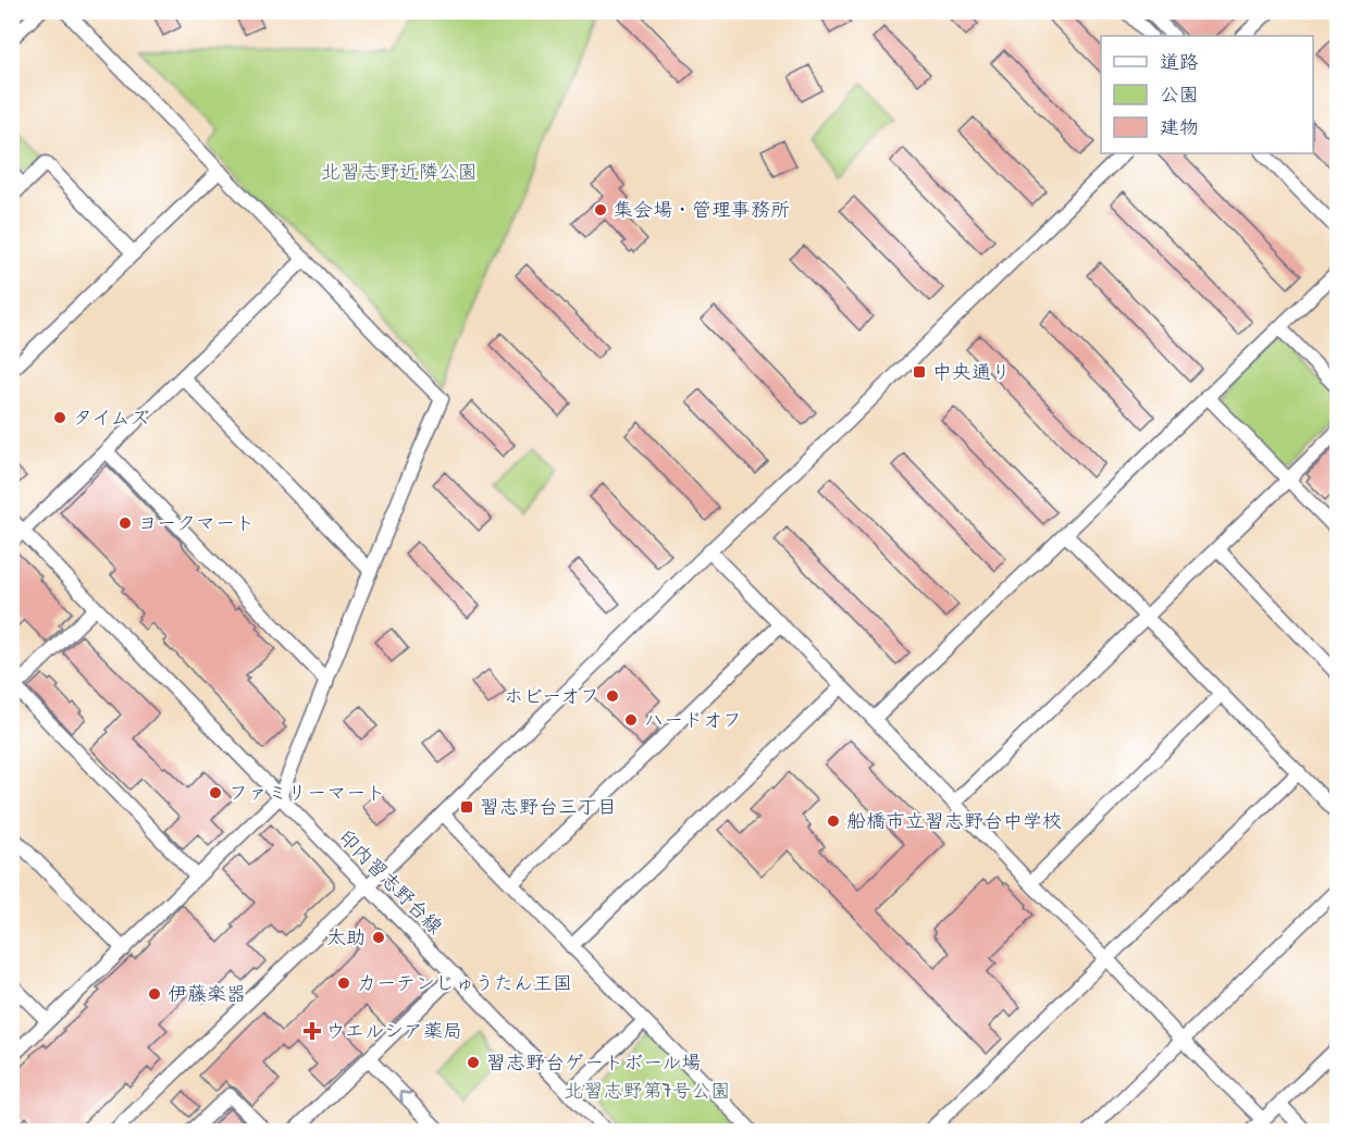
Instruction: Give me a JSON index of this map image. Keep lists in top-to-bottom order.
{
  "streets": {
    "street": ["印内習志野台線"]
  },
  "parks": ["北習志野近隣公園", "北習志野第7号公園"],
  "places": {
    "other": [
      "集会場・管理事務所",
      "タイムズ",
      "ヨークマート",
      "ホビーオフ",
      "ハードオフ",
      "ファミリーマート",
      "船橋市立習志野台中学校",
      "太助",
      "カーテンじゅうたん王国",
      "伊藤楽器",
      "習志野台ゲートボール場"
    ],
    "transit": ["中央通り", "習志野台三丁目"],
    "health": ["ウエルシア薬局"]
  },
  "legend": ["道路", "公園", "建物"]
}
